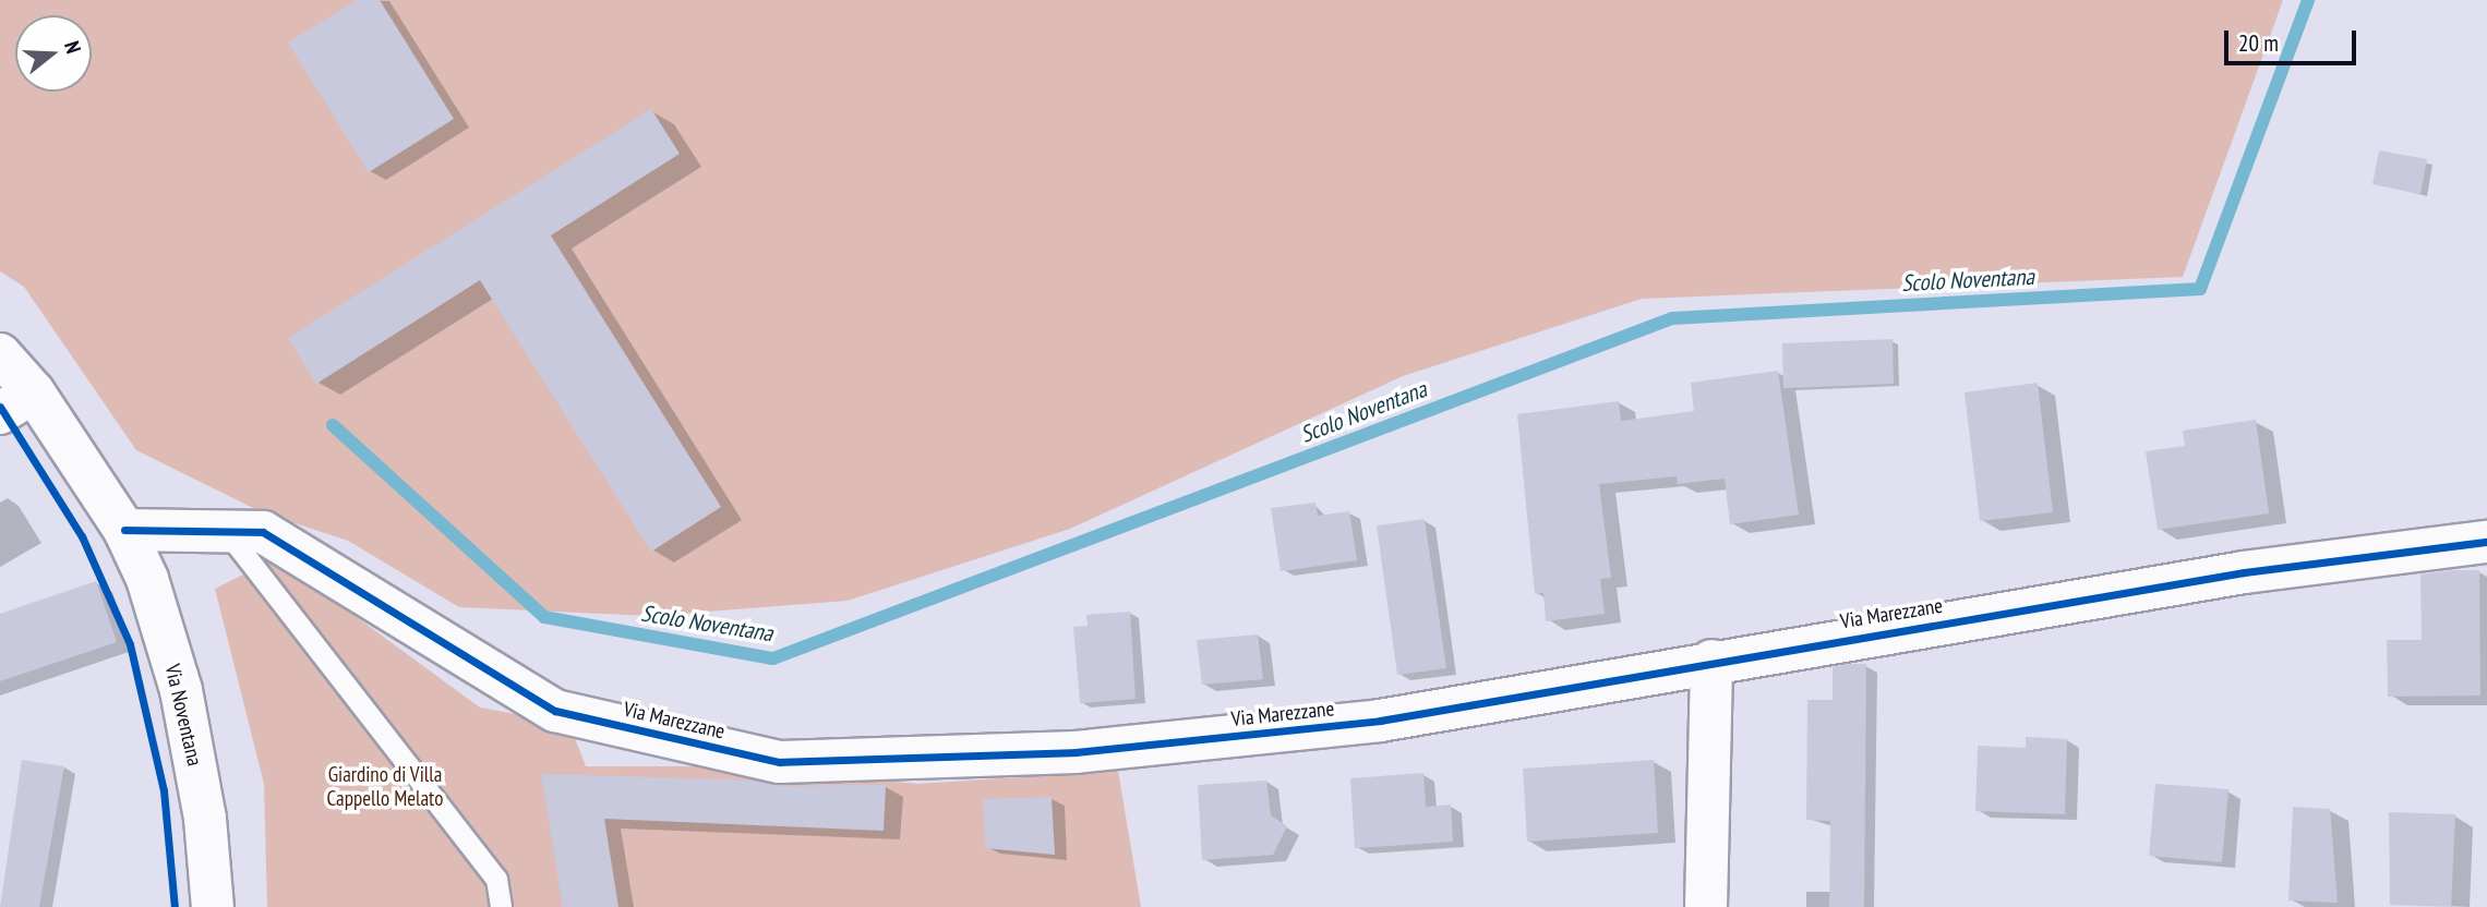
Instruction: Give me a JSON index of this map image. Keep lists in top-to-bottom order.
{
  "streets": {
    "street": ["Via Marezzane", "Via Noventana"]
  },
  "crossings": [
    ["Via Marezzane", "Via Noventana"]
  ],
  "water": ["Scolo Noventana"],
  "parks": ["Giardino di Villa Cappello Melato"],
  "scale_bar": "20 m",
  "north": "right"
}
